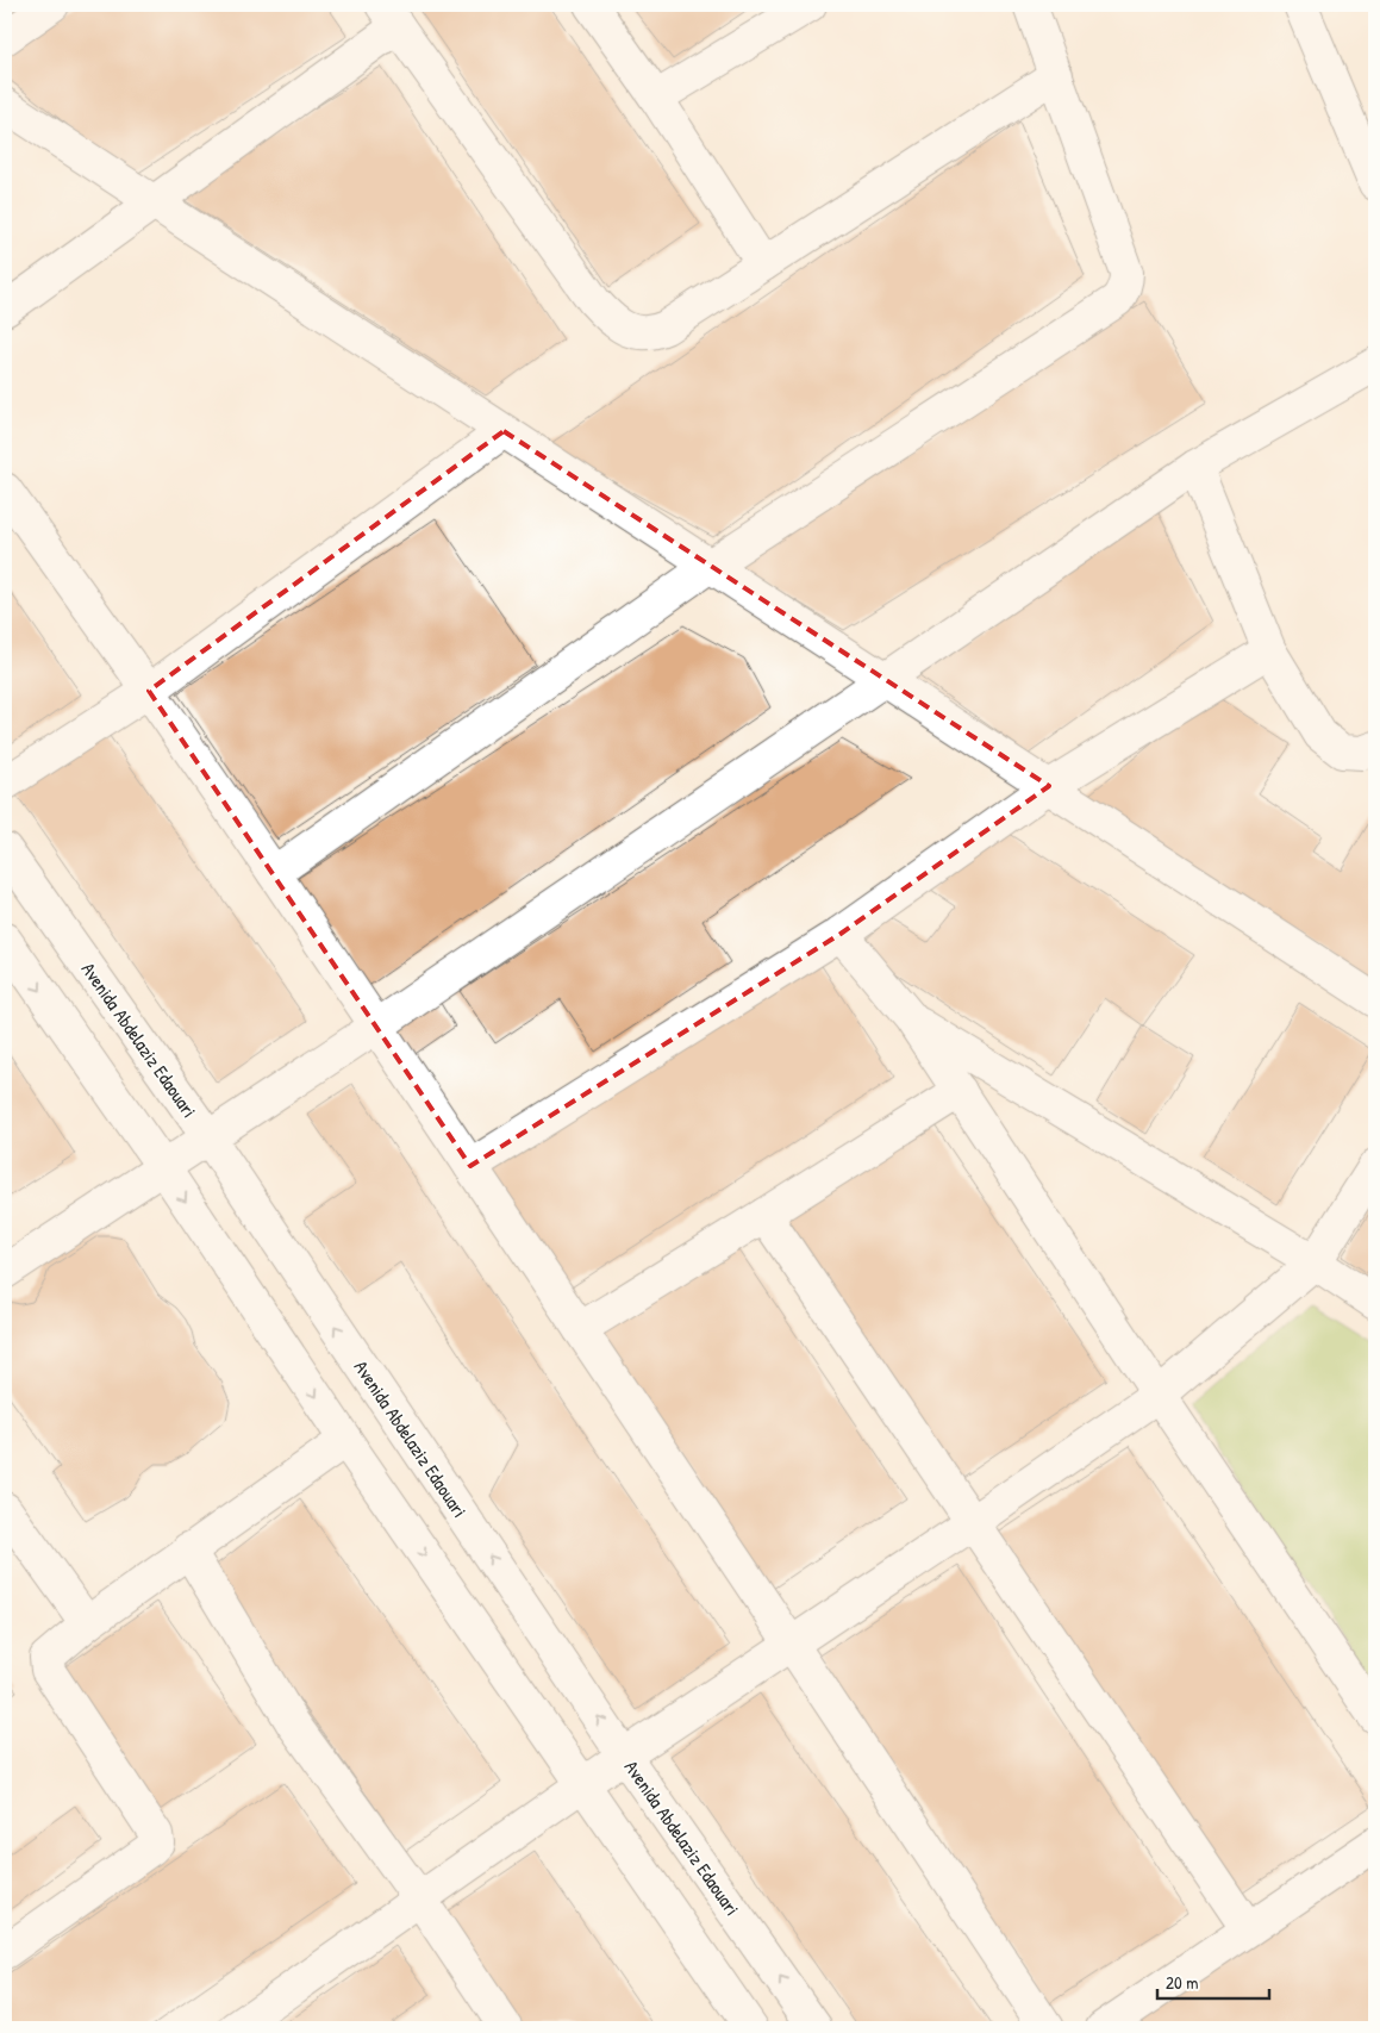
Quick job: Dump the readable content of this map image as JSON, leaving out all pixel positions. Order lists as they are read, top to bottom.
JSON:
{
  "streets": {
    "street": ["Avenida Abdelaziz Edaouari"]
  },
  "scale_bar": "20 m"
}
